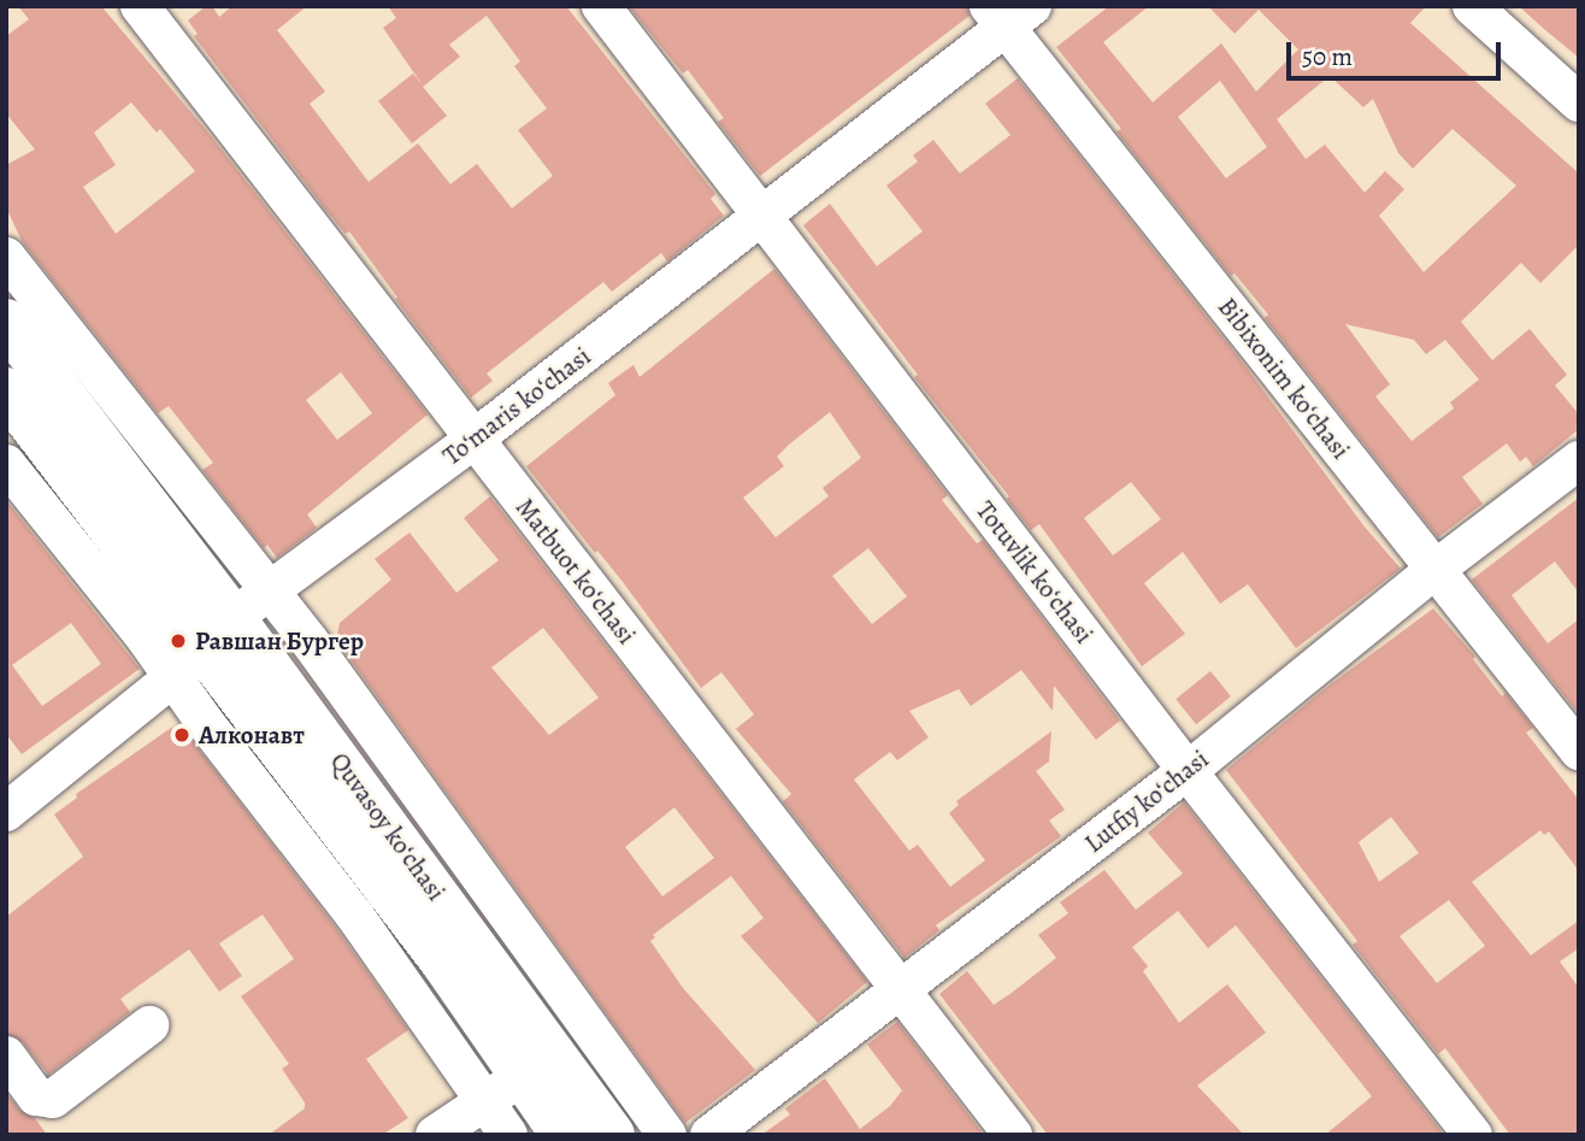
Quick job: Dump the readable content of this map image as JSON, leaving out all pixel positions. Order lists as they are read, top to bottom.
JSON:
{
  "streets": {
    "main road": ["Quvasoy koʻchasi"],
    "street": [
      "Bibixonim koʻchasi",
      "Toʻmaris koʻchasi",
      "Matbuot koʻchasi",
      "Totuvlik koʻchasi",
      "Lutfiy koʻchasi"
    ]
  },
  "crossings": [
    ["Bibixonim koʻchasi", "Toʻmaris koʻchasi"],
    ["Bibixonim koʻchasi", "Lutfiy koʻchasi"],
    ["Toʻmaris koʻchasi", "Matbuot koʻchasi"],
    ["Toʻmaris koʻchasi", "Totuvlik koʻchasi"],
    ["Toʻmaris koʻchasi", "Quvasoy koʻchasi"],
    ["Matbuot koʻchasi", "Lutfiy koʻchasi"],
    ["Totuvlik koʻchasi", "Lutfiy koʻchasi"]
  ],
  "places": ["Равшан Бургер", "Алконавт"],
  "scale_bar": "50 m"
}
